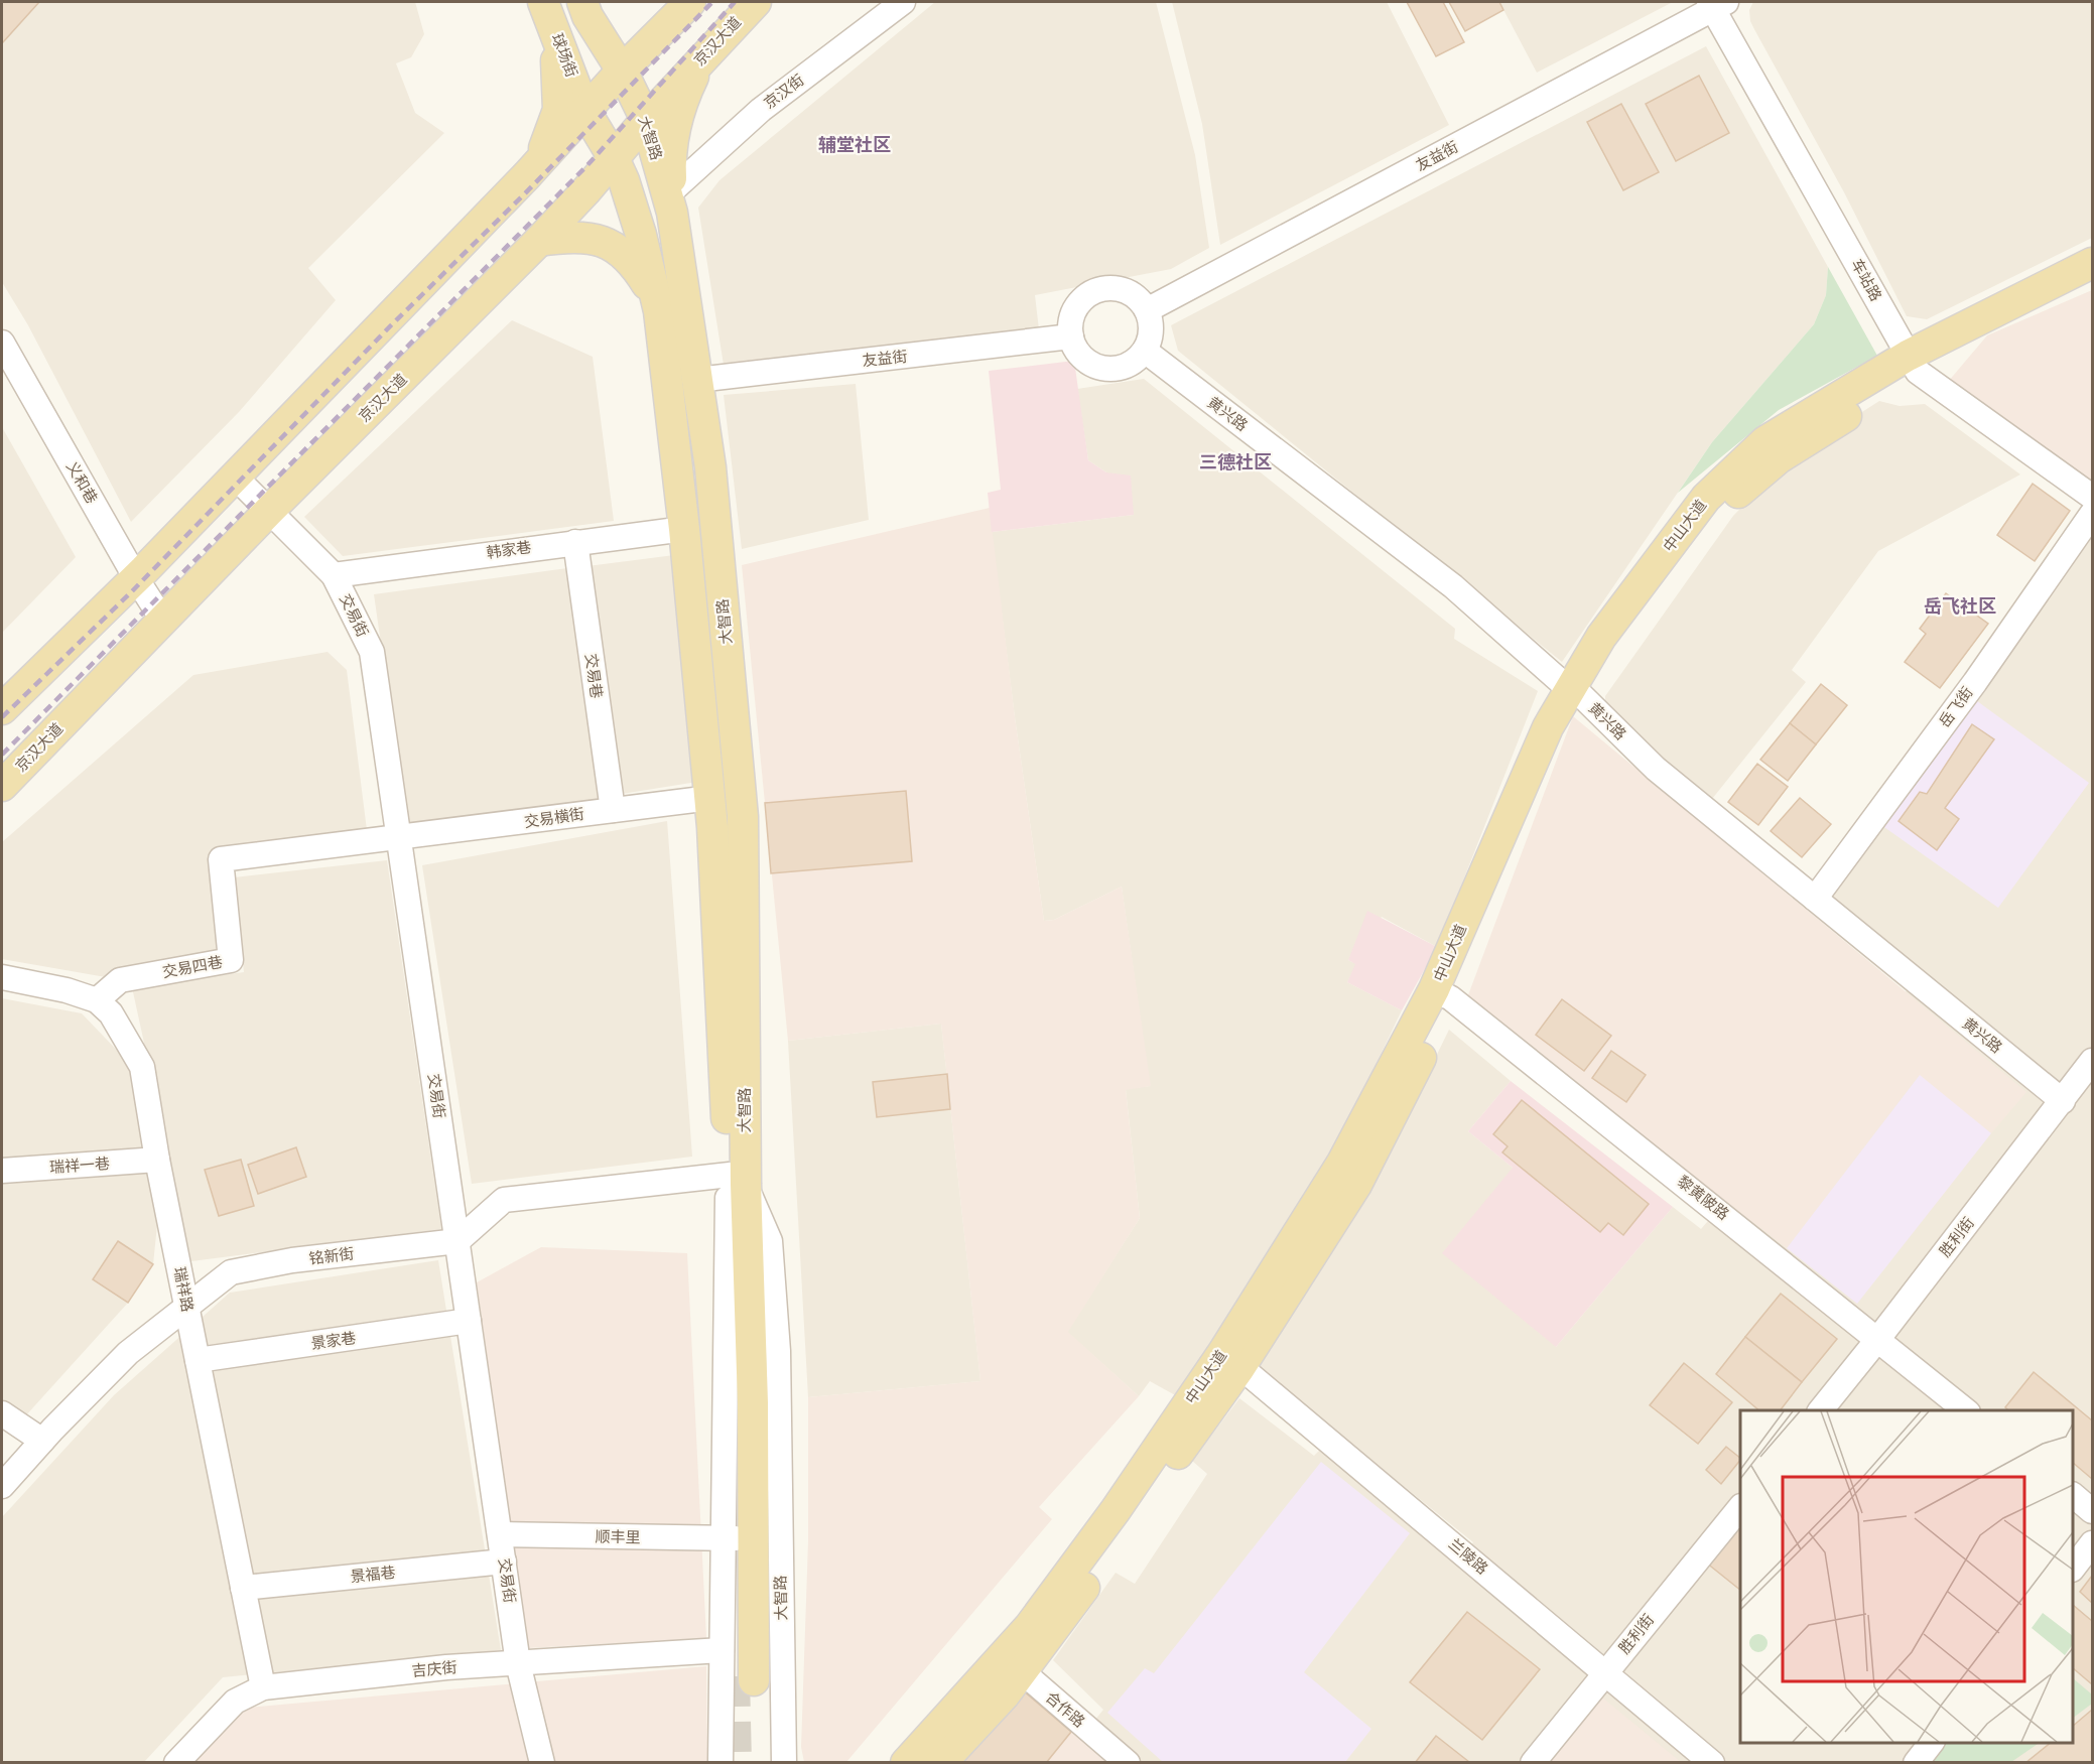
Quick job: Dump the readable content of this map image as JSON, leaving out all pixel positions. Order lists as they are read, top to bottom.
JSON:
{
  "streets": {
    "main road": [
      "京汉大道",
      "球场街",
      "大智路",
      "中山大道"
    ],
    "street": [
      "京汉街",
      "友益街",
      "车站路",
      "黄兴路",
      "义和巷",
      "韩家巷",
      "交易街",
      "交易巷",
      "岳飞街",
      "交易横街",
      "交易四巷",
      "瑞祥一巷",
      "黎黄陂路",
      "胜利街",
      "铭新街",
      "瑞祥路",
      "景家巷",
      "顺丰里",
      "兰陵路",
      "景福巷",
      "吉庆街",
      "合作路"
    ]
  },
  "crossings": [
    ["京汉大道", "大智路"],
    ["京汉大道", "义和巷"],
    ["京汉大道", "交易街"],
    ["球场街", "大智路"],
    ["大智路", "友益街"],
    ["大智路", "韩家巷"],
    ["大智路", "交易横街"],
    ["大智路", "顺丰里"],
    ["大智路", "吉庆街"],
    ["友益街", "车站路"],
    ["友益街", "黄兴路"],
    ["车站路", "中山大道"],
    ["黄兴路", "中山大道"],
    ["黄兴路", "岳飞街"],
    ["黄兴路", "胜利街"],
    ["中山大道", "黎黄陂路"],
    ["中山大道", "兰陵路"],
    ["中山大道", "合作路"],
    ["韩家巷", "交易街"],
    ["韩家巷", "交易巷"],
    ["交易街", "交易横街"],
    ["交易街", "铭新街"],
    ["交易街", "景家巷"],
    ["交易街", "顺丰里"],
    ["交易街", "景福巷"],
    ["交易街", "吉庆街"],
    ["交易巷", "交易横街"],
    ["交易横街", "交易四巷"],
    ["交易四巷", "瑞祥路"],
    ["瑞祥一巷", "瑞祥路"],
    ["黎黄陂路", "胜利街"],
    ["胜利街", "兰陵路"],
    ["铭新街", "瑞祥路"],
    ["瑞祥路", "景家巷"],
    ["瑞祥路", "景福巷"],
    ["瑞祥路", "吉庆街"]
  ],
  "districts": ["辅堂社区", "三德社区", "岳飞社区"]
}
